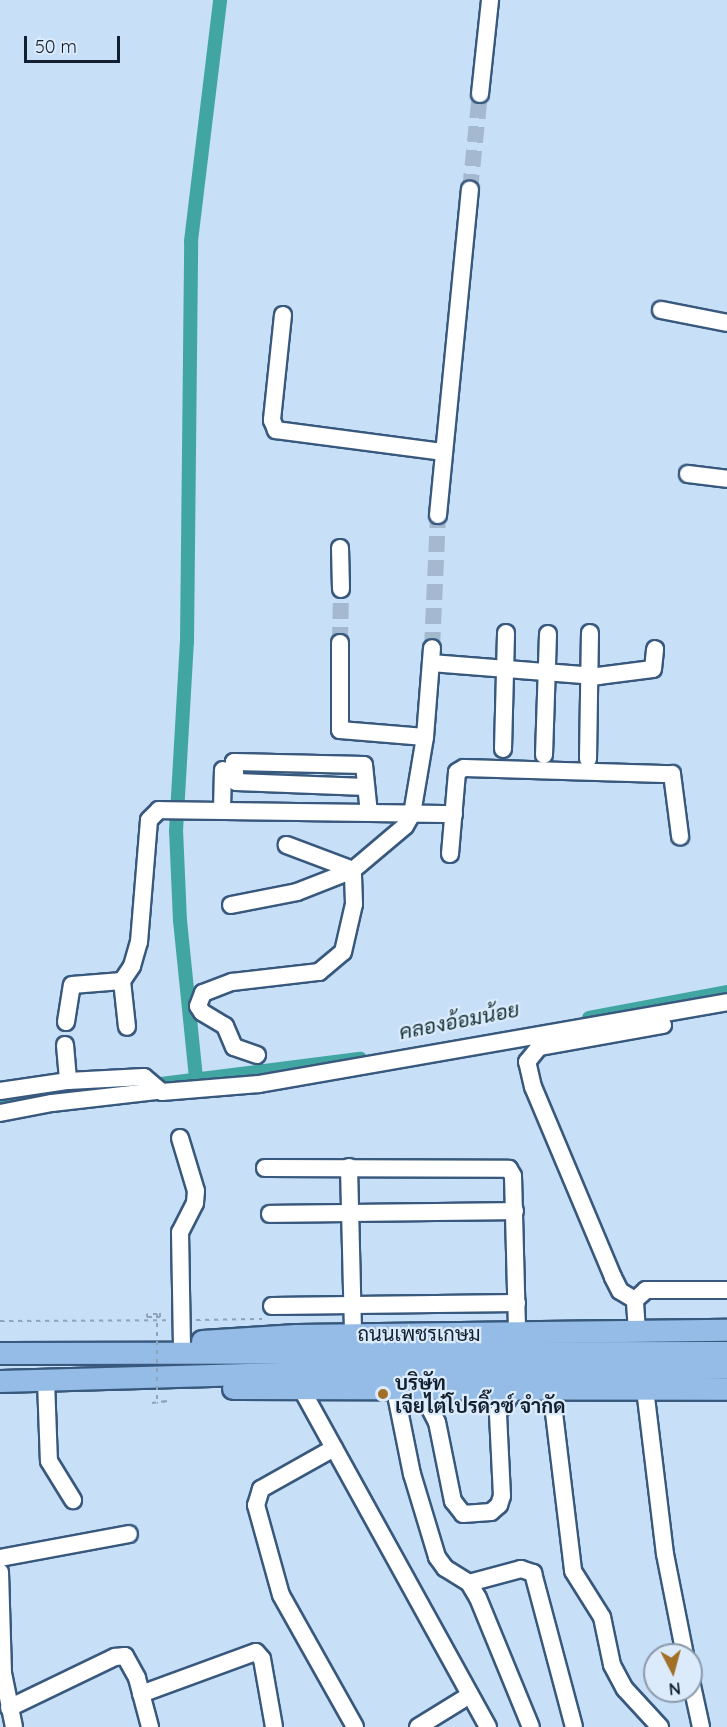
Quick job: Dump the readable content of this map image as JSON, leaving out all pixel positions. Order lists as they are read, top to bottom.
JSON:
{
  "streets": {
    "main road": ["ถนนเพชรเกษม"]
  },
  "water": ["คลองอ้อมน้อย"],
  "places": ["บริษัท เจียไต๋โปรดิ๊วซ์ จำกัด"],
  "scale_bar": "50 m",
  "north": "bottom"
}
